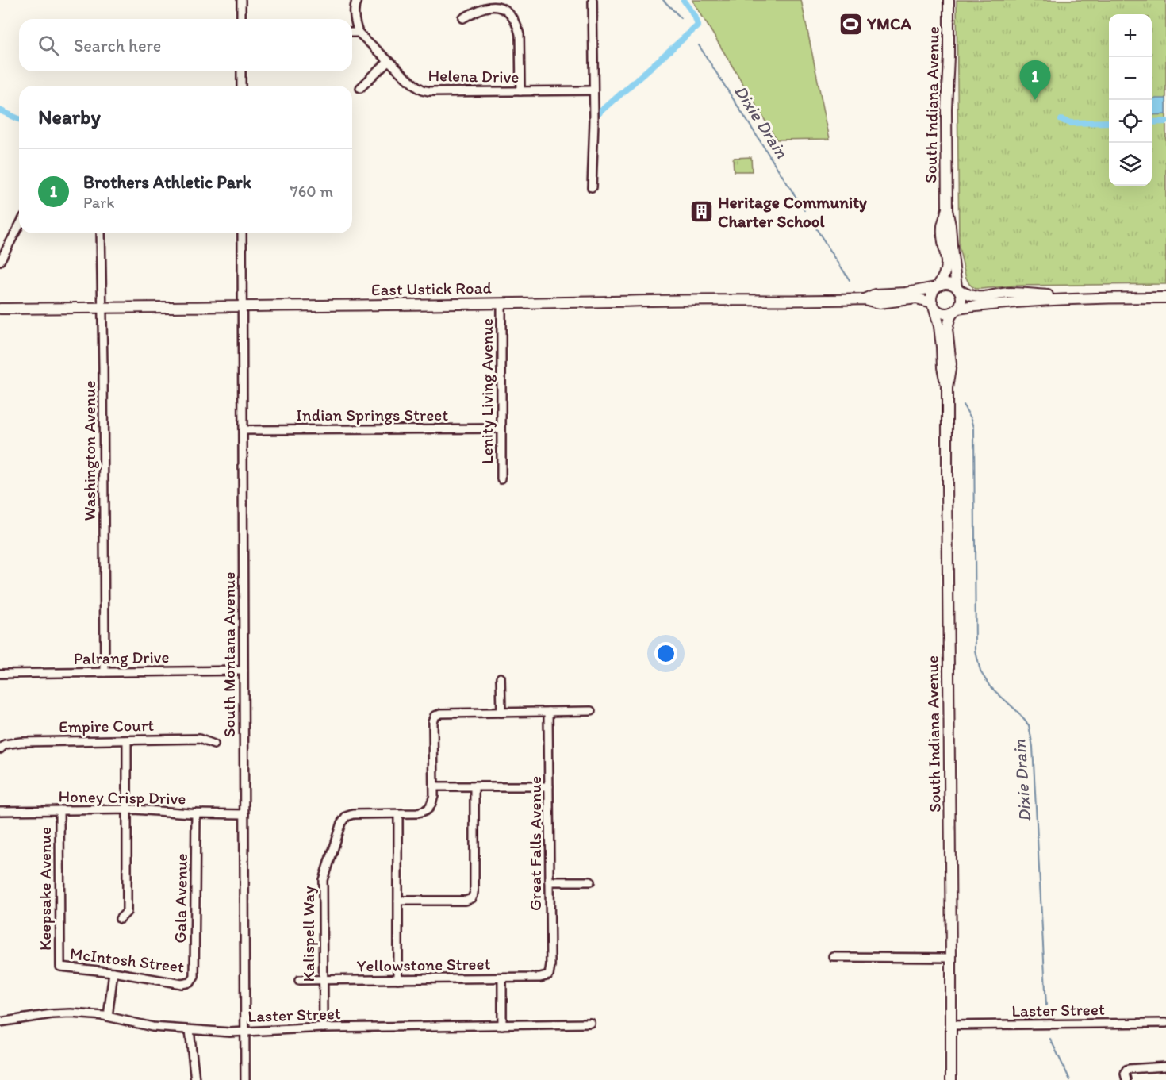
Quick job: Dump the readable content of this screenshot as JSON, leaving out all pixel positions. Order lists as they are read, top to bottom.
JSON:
{
  "streets": {
    "main road": ["South Indiana Avenue", "East Ustick Road"],
    "street": [
      "Helena Drive",
      "Lenity Living Avenue",
      "Indian Springs Street",
      "Washington Avenue",
      "South Montana Avenue",
      "Palrang Drive",
      "Empire Court",
      "Honey Crisp Drive",
      "Great Falls Avenue",
      "Keepsake Avenue",
      "Gala Avenue",
      "Kalispell Way",
      "McIntosh Street",
      "Yellowstone Street",
      "Laster Street"
    ]
  },
  "crossings": [
    ["South Indiana Avenue", "East Ustick Road"],
    ["South Indiana Avenue", "Laster Street"],
    ["East Ustick Road", "Lenity Living Avenue"],
    ["East Ustick Road", "Washington Avenue"],
    ["East Ustick Road", "South Montana Avenue"],
    ["Lenity Living Avenue", "Indian Springs Street"],
    ["Indian Springs Street", "South Montana Avenue"],
    ["Washington Avenue", "Palrang Drive"],
    ["South Montana Avenue", "Palrang Drive"],
    ["South Montana Avenue", "Honey Crisp Drive"],
    ["South Montana Avenue", "Laster Street"],
    ["Honey Crisp Drive", "Keepsake Avenue"],
    ["Honey Crisp Drive", "Gala Avenue"],
    ["Great Falls Avenue", "Yellowstone Street"],
    ["Keepsake Avenue", "McIntosh Street"],
    ["Gala Avenue", "McIntosh Street"],
    ["Kalispell Way", "Yellowstone Street"],
    ["Kalispell Way", "Laster Street"]
  ],
  "water": ["Dixie Drain"],
  "places": {
    "sports": ["YMCA"],
    "building": ["Heritage Community Charter School"]
  },
  "page": {
    "map_buttons": ["+", "−"],
    "search": "Search here",
    "pins": "1",
    "heading": "Nearby",
    "list": [
      {
        "mark": "1",
        "name": "Brothers Athletic Park",
        "note": "Park",
        "value": "760 m"
      }
    ]
  }
}
